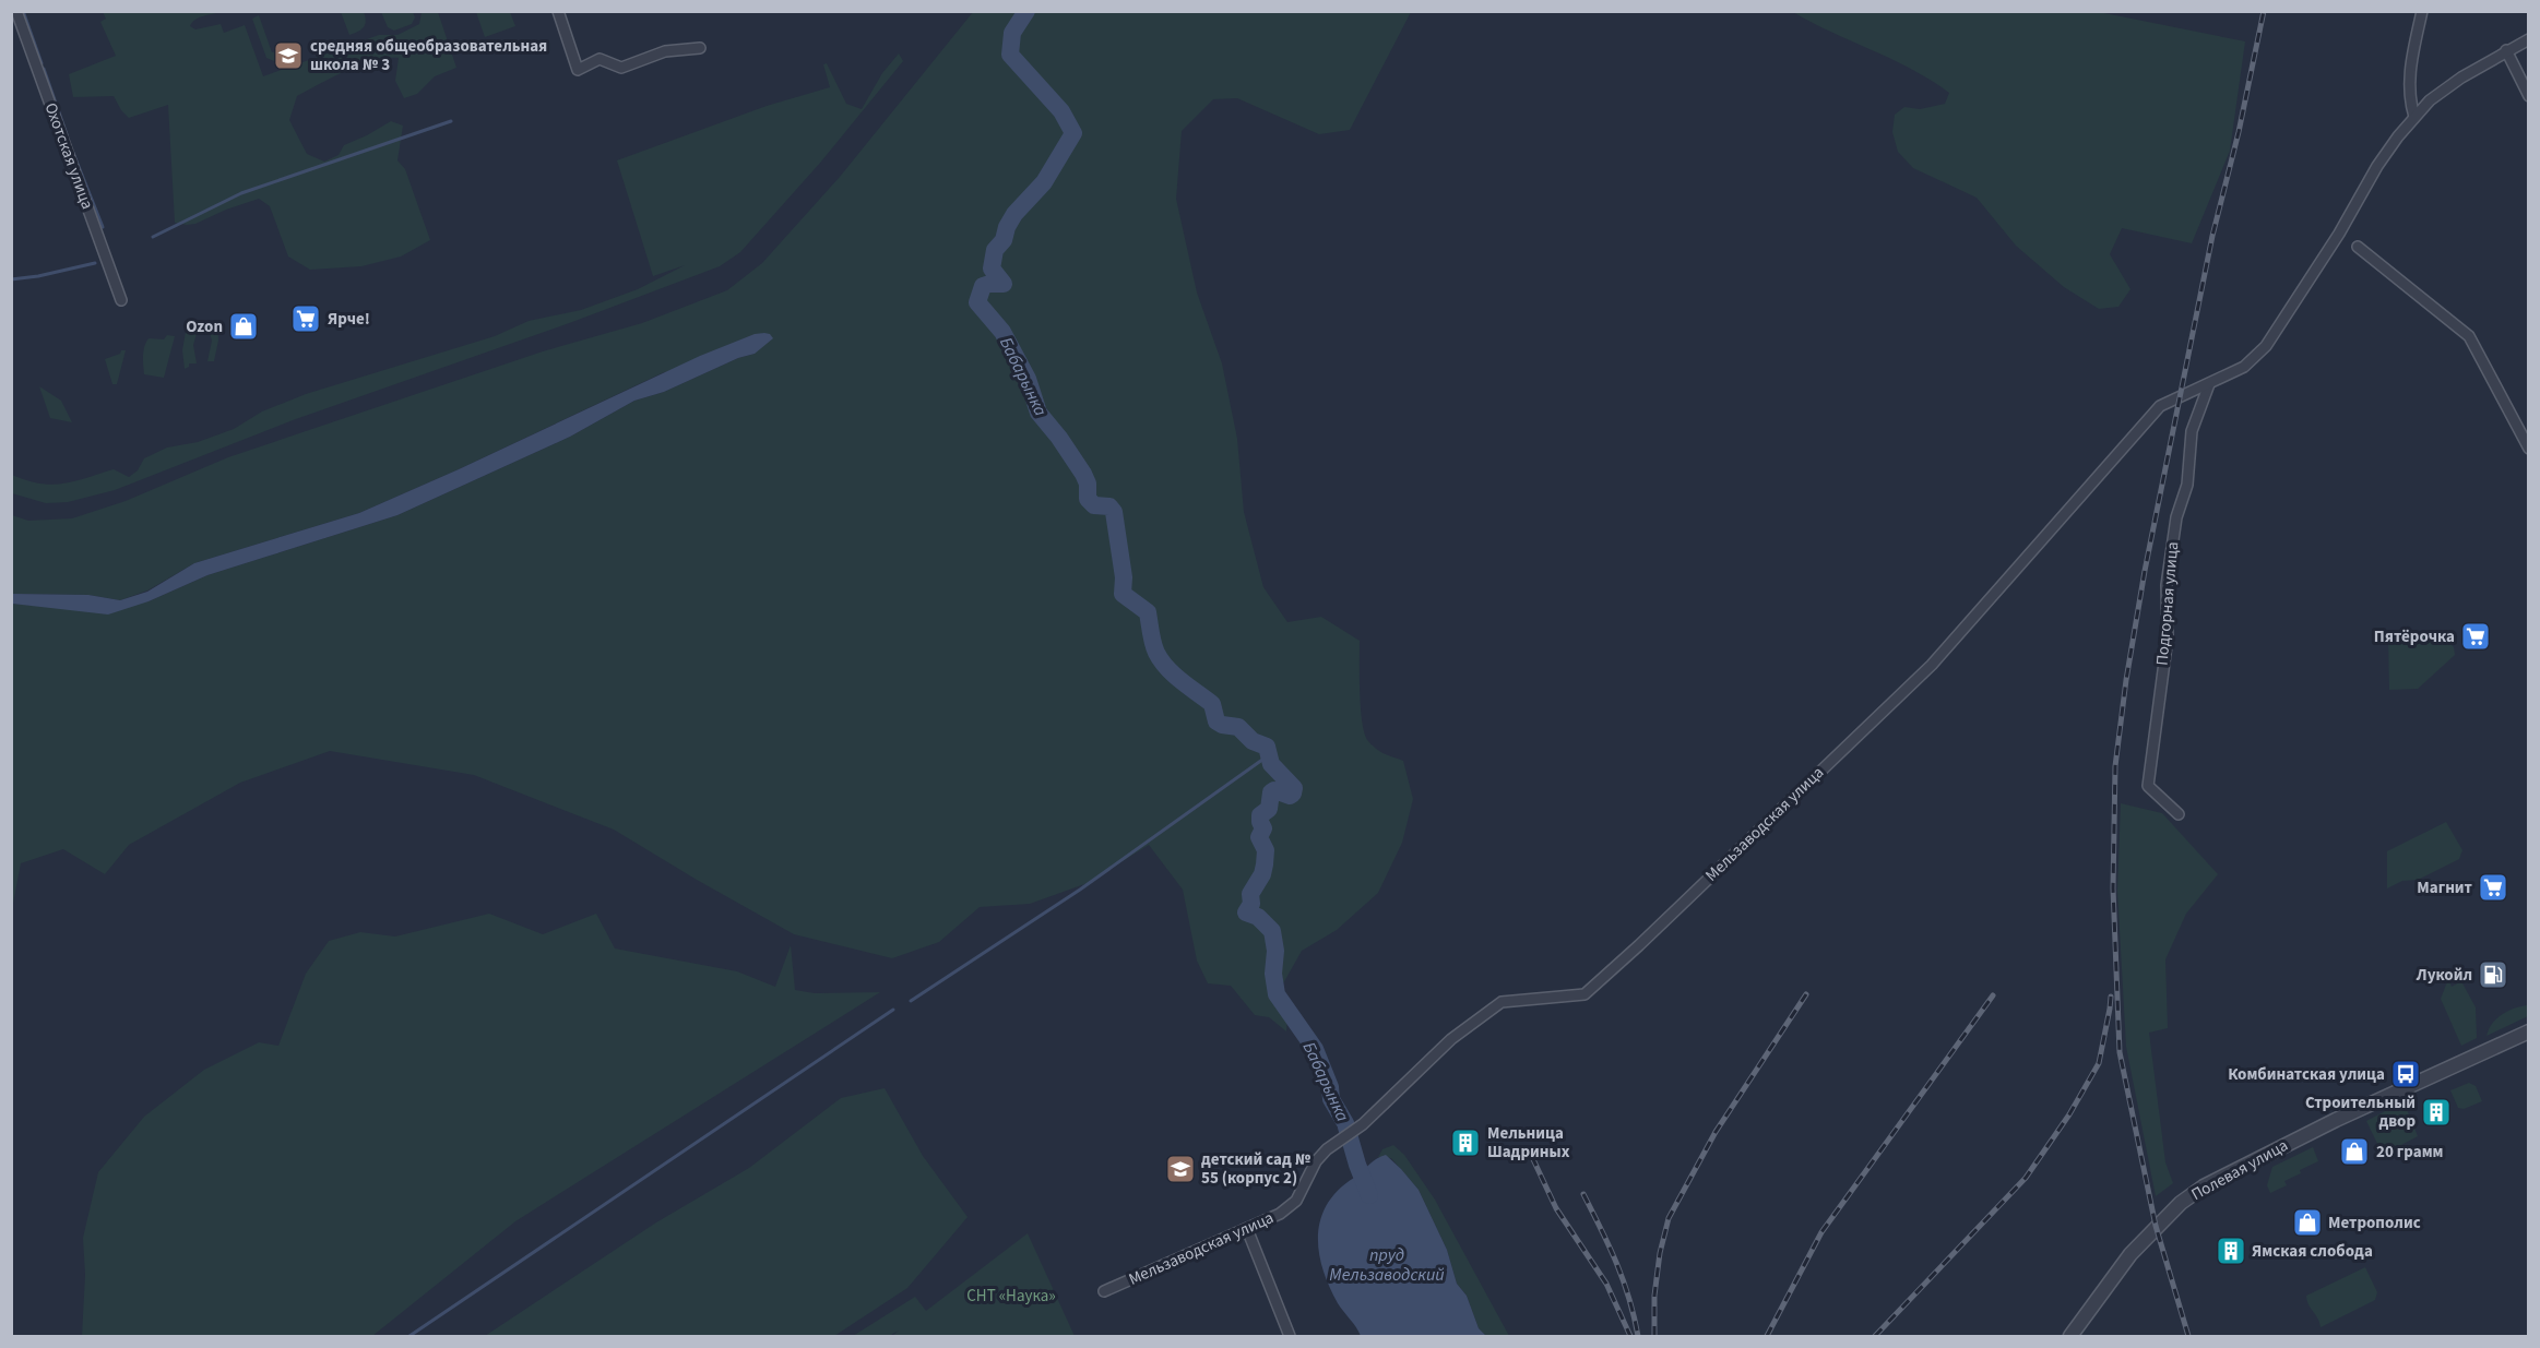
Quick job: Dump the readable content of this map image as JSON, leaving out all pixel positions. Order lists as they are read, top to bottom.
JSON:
{
  "streets": {
    "street": [
      "Охотская улица",
      "Подгорная улица",
      "Мельзаводская улица",
      "Полевая улица"
    ]
  },
  "crossings": [
    ["Подгорная улица", "Мельзаводская улица"]
  ],
  "water": ["Бабарынка", "пруд Мельзаводский"],
  "parks": ["СНТ «Наука»"],
  "places": {
    "school or university": ["средняя общеобразовательная школа № 3", "детский сад № 55 (корпус 2)"],
    "supermarket": ["Ярче!", "Пятёрочка", "Магнит"],
    "shop": ["Ozon", "20 грамм", "Метрополис"],
    "fuel station": ["Лукойл"],
    "bus stop": ["Комбинатская улица"],
    "building": ["Строительный двор", "Мельница Шадриных", "Ямская слобода"]
  }
}
